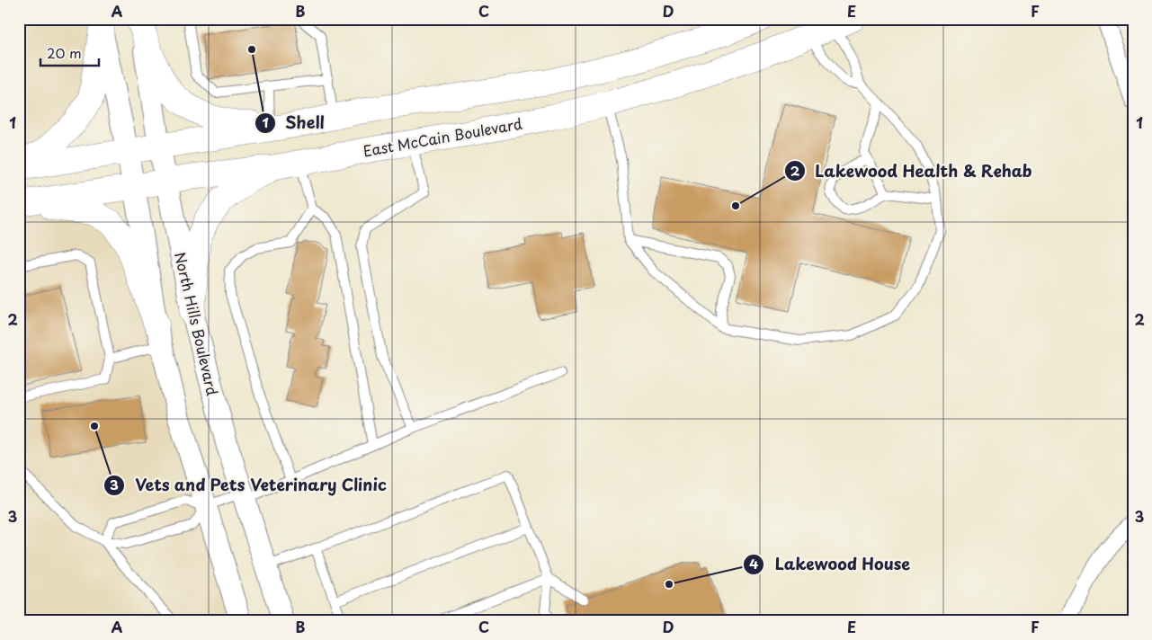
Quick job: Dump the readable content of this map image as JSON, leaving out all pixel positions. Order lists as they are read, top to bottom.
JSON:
{
  "streets": {
    "main road": ["East McCain Boulevard"],
    "street": ["North Hills Boulevard"]
  },
  "crossings": [
    ["East McCain Boulevard", "North Hills Boulevard"]
  ],
  "places": [
    "Shell",
    "Lakewood Health & Rehab",
    "Vets and Pets Veterinary Clinic",
    "Lakewood House"
  ],
  "scale_bar": "20 m",
  "grid": {
    "columns": [
      "A",
      "B",
      "C",
      "D",
      "E",
      "F"
    ],
    "rows": ["1", "2", "3"]
  }
}
